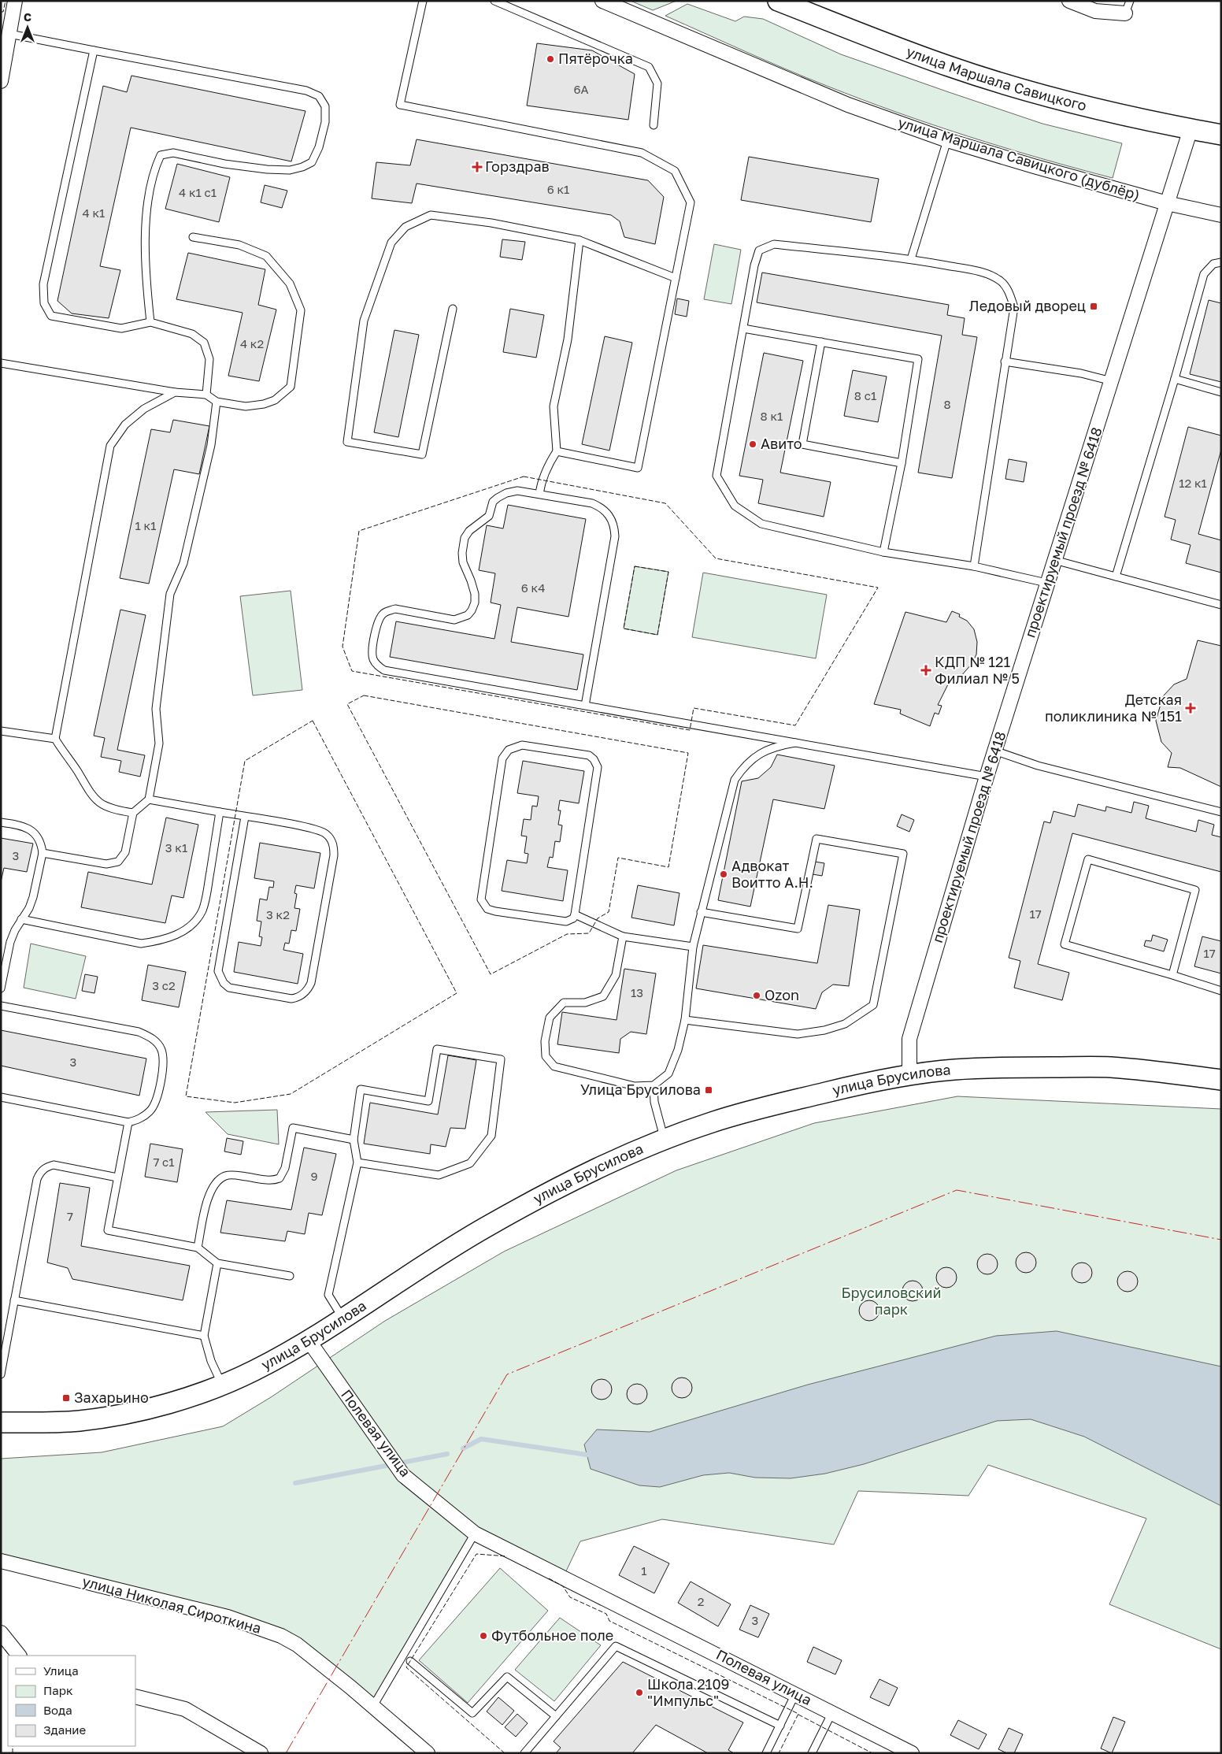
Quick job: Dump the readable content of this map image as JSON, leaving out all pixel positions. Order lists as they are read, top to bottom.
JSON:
{
  "streets": {
    "street": [
      "улица Маршала Савицкого",
      "улица Маршала Савицкого (дублёр)",
      "проектируемый проезд № 6418",
      "улица Брусилова",
      "Полевая улица",
      "улица Николая Сироткина"
    ]
  },
  "crossings": [
    ["улица Маршала Савицкого", "проектируемый проезд № 6418"],
    ["улица Маршала Савицкого (дублёр)", "проектируемый проезд № 6418"],
    ["проектируемый проезд № 6418", "улица Брусилова"],
    ["улица Брусилова", "Полевая улица"]
  ],
  "parks": ["Брусиловский парк"],
  "places": {
    "other": [
      "Пятёрочка",
      "Авито",
      "Адвокат Воитто А.Н.",
      "Ozon",
      "Футбольное поле",
      "Школа 2109 \"Импульс\""
    ],
    "health": ["Горздрав", "КДП № 121 Филиал № 5", "Детская поликлиника № 151"],
    "transit": ["Ледовый дворец", "Улица Брусилова", "Захарьино"]
  },
  "house_numbers": [
    "6А",
    "6 к1",
    "4 к1 с1",
    "4 к1",
    "4 к2",
    "8 с1",
    "8",
    "8 к1",
    "12 к1",
    "1 к1",
    "6 к4",
    "3 к1",
    "3",
    "17",
    "3 к2",
    "17",
    "3 с2",
    "13",
    "3",
    "7 с1",
    "9",
    "7",
    "1",
    "2",
    "3"
  ],
  "legend": [
    "Улица",
    "Парк",
    "Вода",
    "Здание"
  ],
  "north": "top"
}
